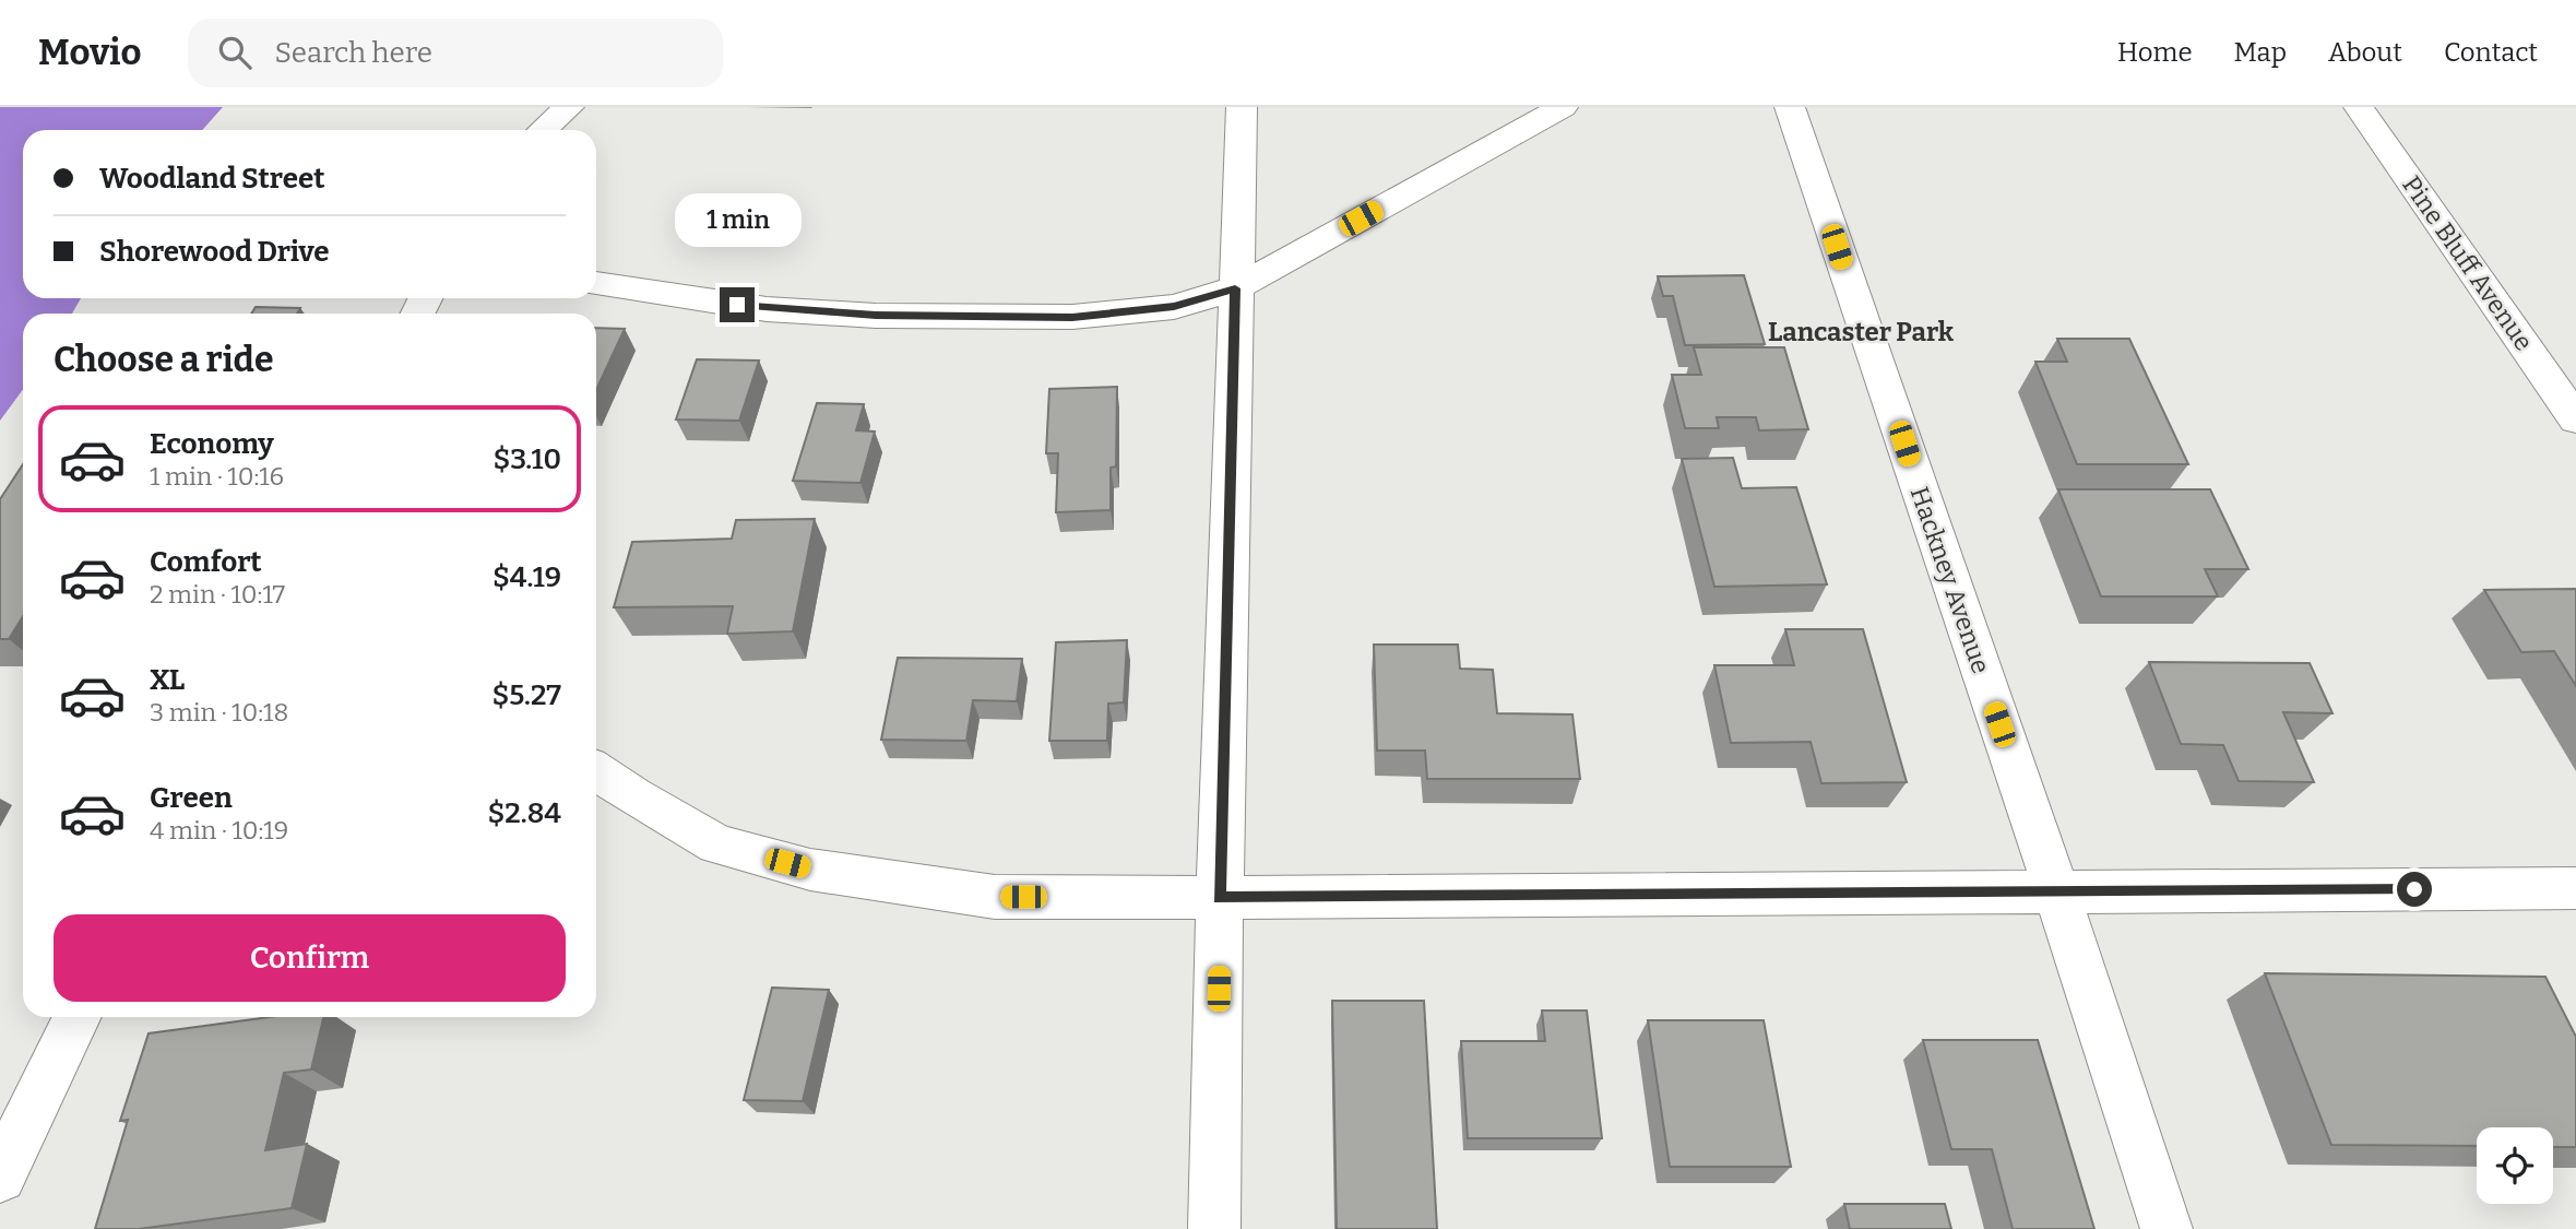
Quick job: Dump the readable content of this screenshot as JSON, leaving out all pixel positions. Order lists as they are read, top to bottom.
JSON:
{
  "streets": {
    "street": ["Pine Bluff Avenue", "Hackney Avenue"]
  },
  "districts": ["Lancaster Park"],
  "page": {
    "header": "Movio",
    "search": "Search here",
    "nav": [
      "Home",
      "Map",
      "About",
      "Contact"
    ],
    "banner": ["Woodland Street", "Shorewood Drive"],
    "bubble": "1 min",
    "heading": "Choose a ride",
    "list": [
      {
        "name": "Economy",
        "note": "1 min · 10:16",
        "value": "$3.10"
      },
      {
        "name": "Comfort",
        "note": "2 min · 10:17",
        "value": "$4.19"
      },
      {
        "name": "XL",
        "note": "3 min · 10:18",
        "value": "$5.27"
      },
      {
        "name": "Green",
        "note": "4 min · 10:19",
        "value": "$2.84"
      }
    ],
    "buttons": "Confirm"
  }
}
